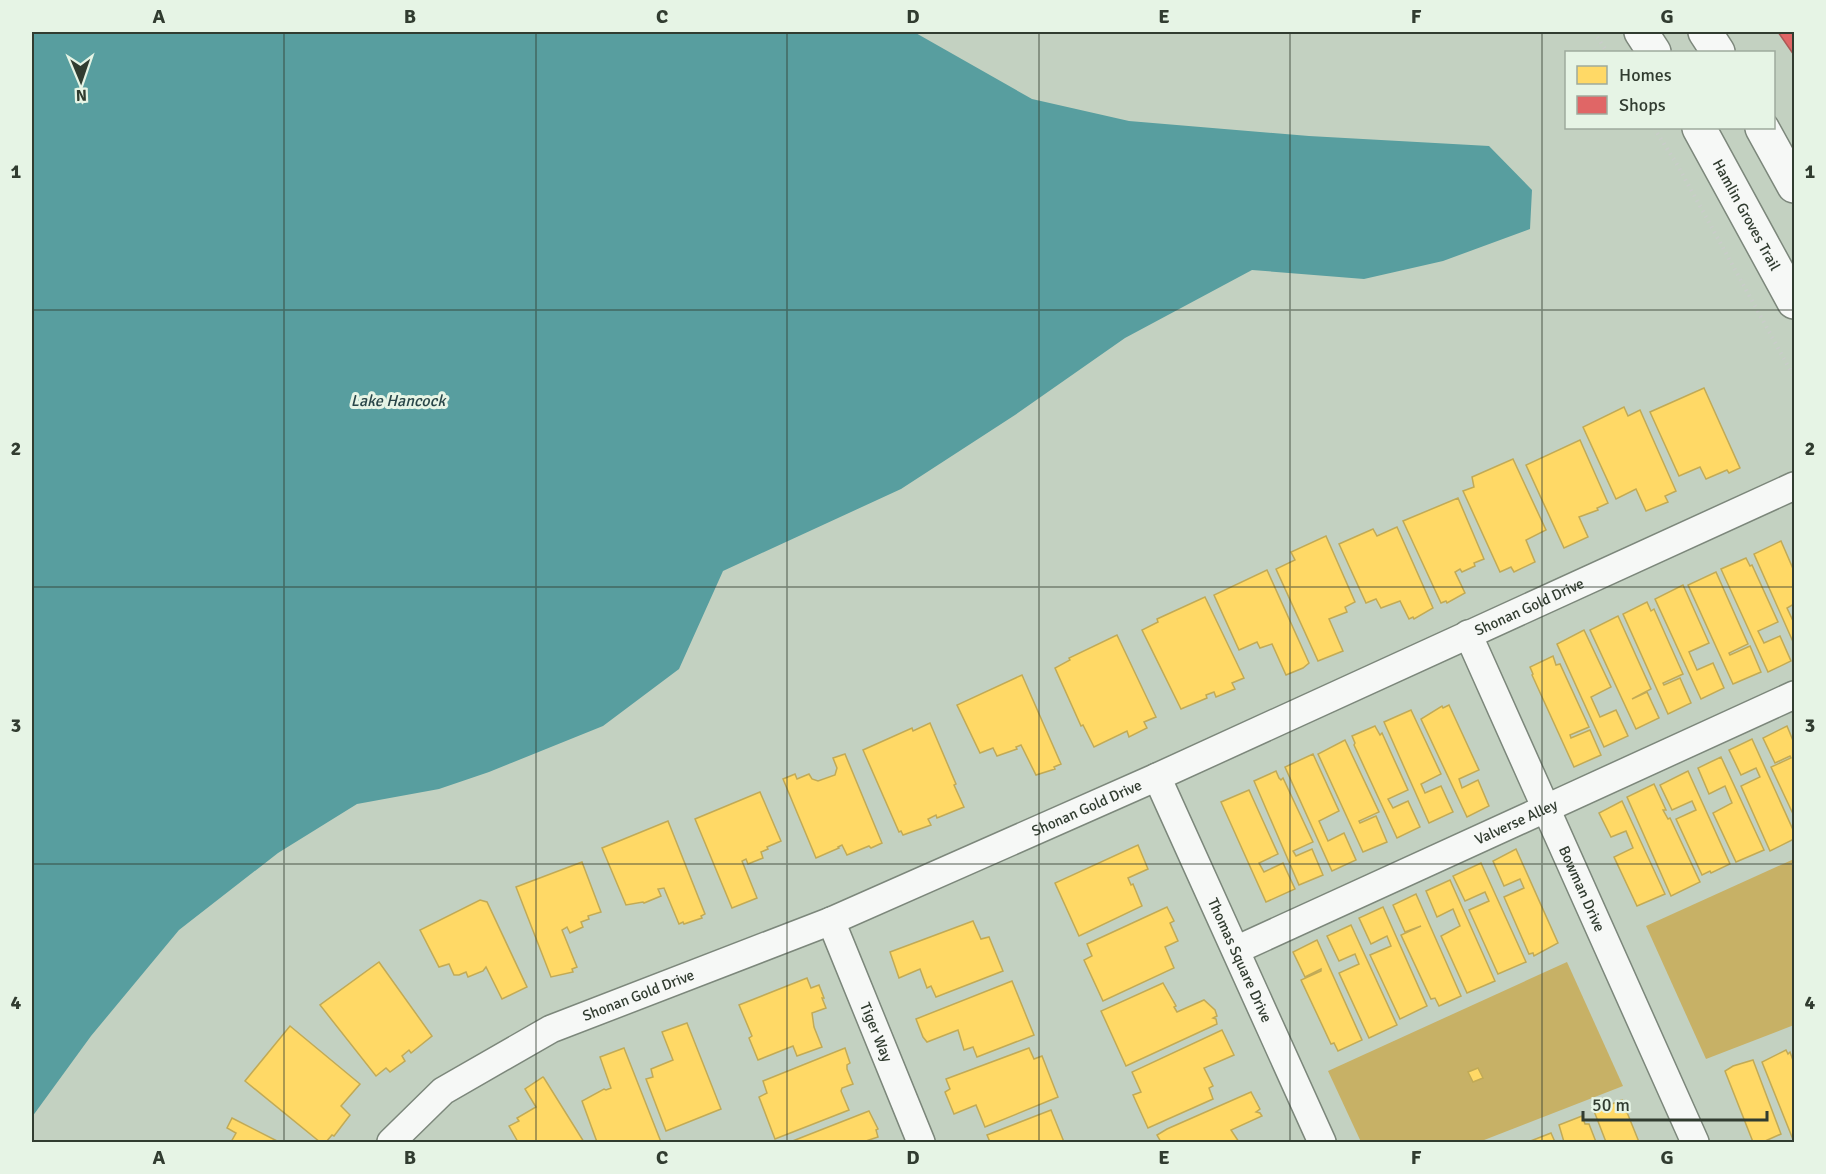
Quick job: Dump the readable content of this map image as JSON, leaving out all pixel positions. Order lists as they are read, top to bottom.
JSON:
{
  "streets": {
    "main road": ["Hamlin Groves Trail"],
    "street": [
      "Shonan Gold Drive",
      "Valverse Alley",
      "Bowman Drive",
      "Thomas Square Drive",
      "Tiger Way"
    ]
  },
  "crossings": [
    ["Shonan Gold Drive", "Bowman Drive"],
    ["Shonan Gold Drive", "Thomas Square Drive"],
    ["Shonan Gold Drive", "Tiger Way"],
    ["Valverse Alley", "Bowman Drive"],
    ["Valverse Alley", "Thomas Square Drive"]
  ],
  "water": ["Lake Hancock"],
  "legend": ["Homes", "Shops"],
  "scale_bar": "50 m",
  "north": "bottom",
  "grid": {
    "columns": [
      "A",
      "B",
      "C",
      "D",
      "E",
      "F",
      "G"
    ],
    "rows": [
      "1",
      "2",
      "3",
      "4"
    ]
  }
}
